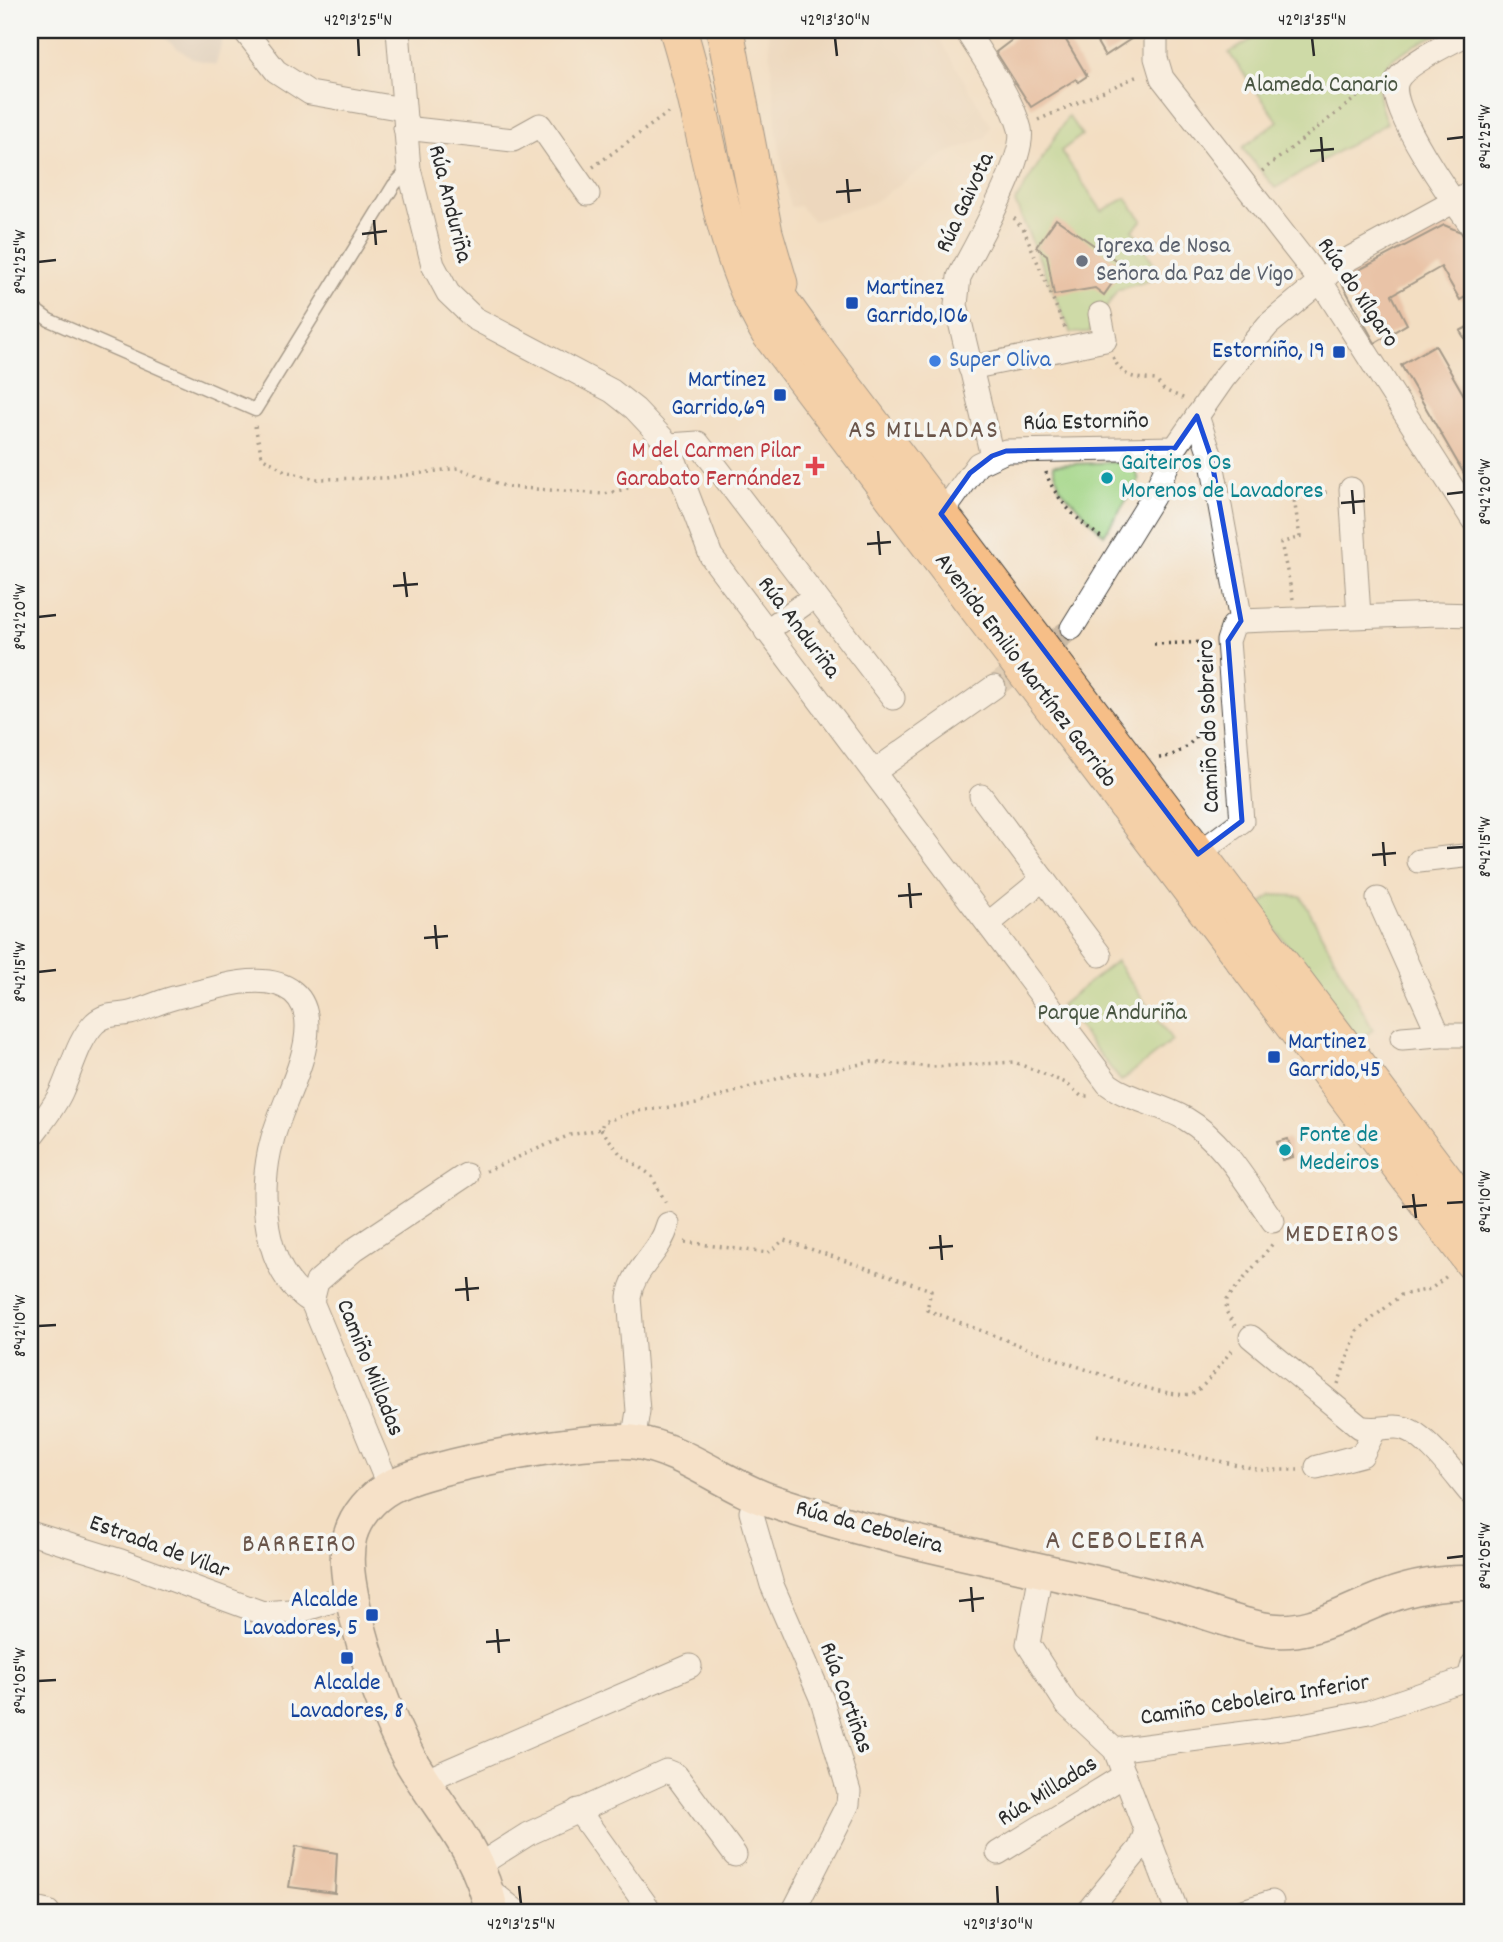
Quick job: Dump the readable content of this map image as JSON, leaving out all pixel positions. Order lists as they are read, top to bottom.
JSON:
{
  "streets": {
    "main road": ["Avenida Emilio Martínez Garrido"],
    "street": [
      "Rúa Gaivota",
      "Rúa Anduriña",
      "Rúa do Xílgaro",
      "Rúa Estorniño",
      "Camiño do Sobreiro",
      "Camiño Milladas",
      "Rúa da Ceboleira",
      "Estrada de Vilar",
      "Rúa Cortiñas",
      "Camiño Ceboleira Inferior",
      "Rúa Milladas"
    ]
  },
  "crossings": [
    ["Rúa Gaivota", "Rúa Estorniño"],
    ["Rúa do Xílgaro", "Rúa Estorniño"],
    ["Rúa Estorniño", "Avenida Emilio Martínez Garrido"],
    ["Rúa Estorniño", "Camiño do Sobreiro"],
    ["Avenida Emilio Martínez Garrido", "Camiño do Sobreiro"],
    ["Camiño Milladas", "Rúa da Ceboleira"],
    ["Rúa da Ceboleira", "Estrada de Vilar"],
    ["Rúa da Ceboleira", "Rúa Cortiñas"],
    ["Rúa da Ceboleira", "Rúa Milladas"],
    ["Camiño Ceboleira Inferior", "Rúa Milladas"]
  ],
  "districts": [
    "AS MILLADAS",
    "MEDEIROS",
    "A CEBOLEIRA",
    "BARREIRO"
  ],
  "parks": ["Alameda Canario", "Parque Anduriña"],
  "places": {
    "other": [
      "Igrexa de Nosa Señora da Paz de Vigo",
      "Super Oliva",
      "Gaiteiros Os Morenos de Lavadores",
      "Fonte de Medeiros"
    ],
    "transit": [
      "Martinez Garrido,106",
      "Estorniño, 19",
      "Martinez Garrido,69",
      "Martinez Garrido,45",
      "Alcalde Lavadores, 5",
      "Alcalde Lavadores, 8"
    ],
    "health": ["M del Carmen Pilar Garabato Fernández"]
  },
  "coordinates": [
    "42°13'25\"N",
    "42°13'30\"N",
    "42°13'35\"N",
    "8°42'25\"W",
    "8°42'20\"W",
    "8°42'15\"W",
    "8°42'10\"W",
    "8°42'05\"W"
  ]
}
